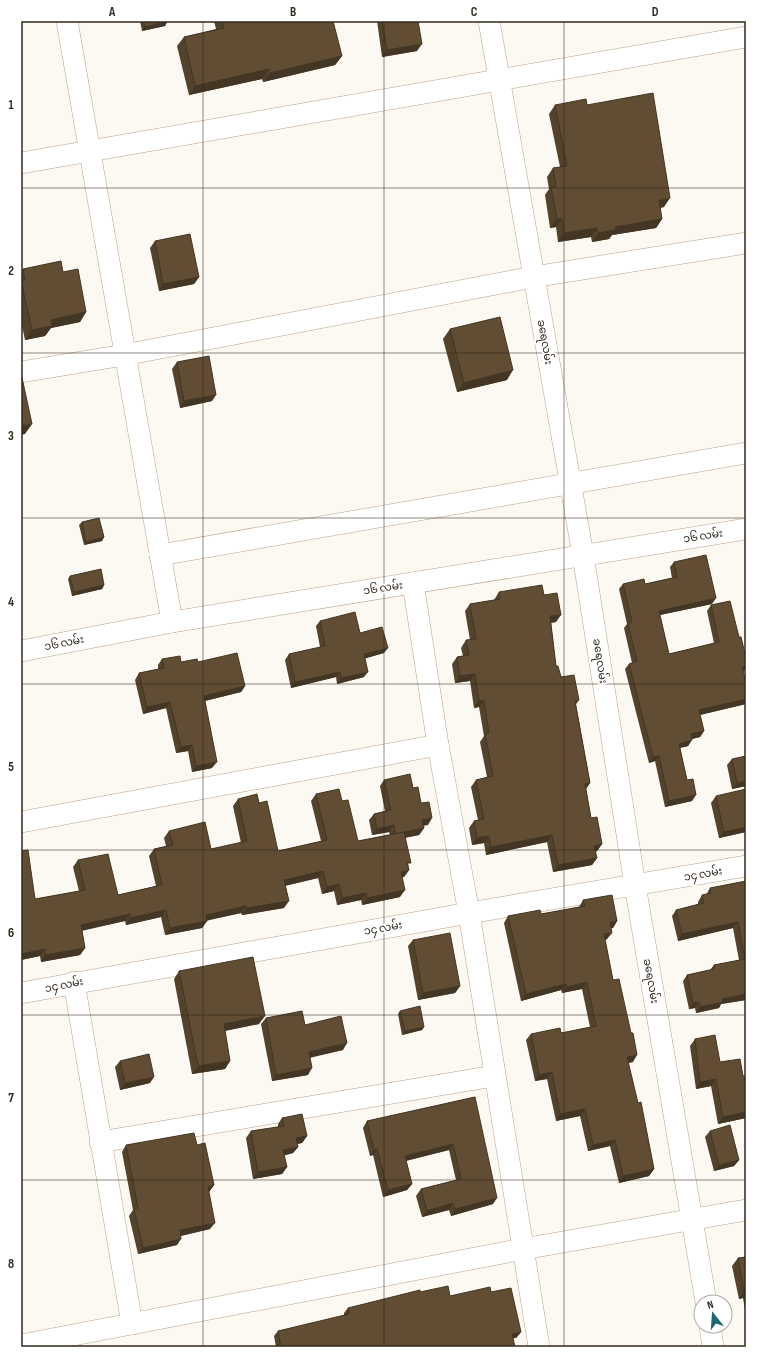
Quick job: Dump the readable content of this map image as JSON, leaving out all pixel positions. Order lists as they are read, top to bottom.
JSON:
{
  "streets": {
    "street": ["ခရေလမ်း", "၁၆ လမ်း", "၁၄ လမ်း"]
  },
  "crossings": [
    ["ခရေလမ်း", "၁၆ လမ်း"],
    ["ခရေလမ်း", "၁၄ လမ်း"]
  ],
  "north": "top",
  "grid": {
    "columns": [
      "A",
      "B",
      "C",
      "D"
    ],
    "rows": [
      "1",
      "2",
      "3",
      "4",
      "5",
      "6",
      "7",
      "8"
    ]
  }
}
